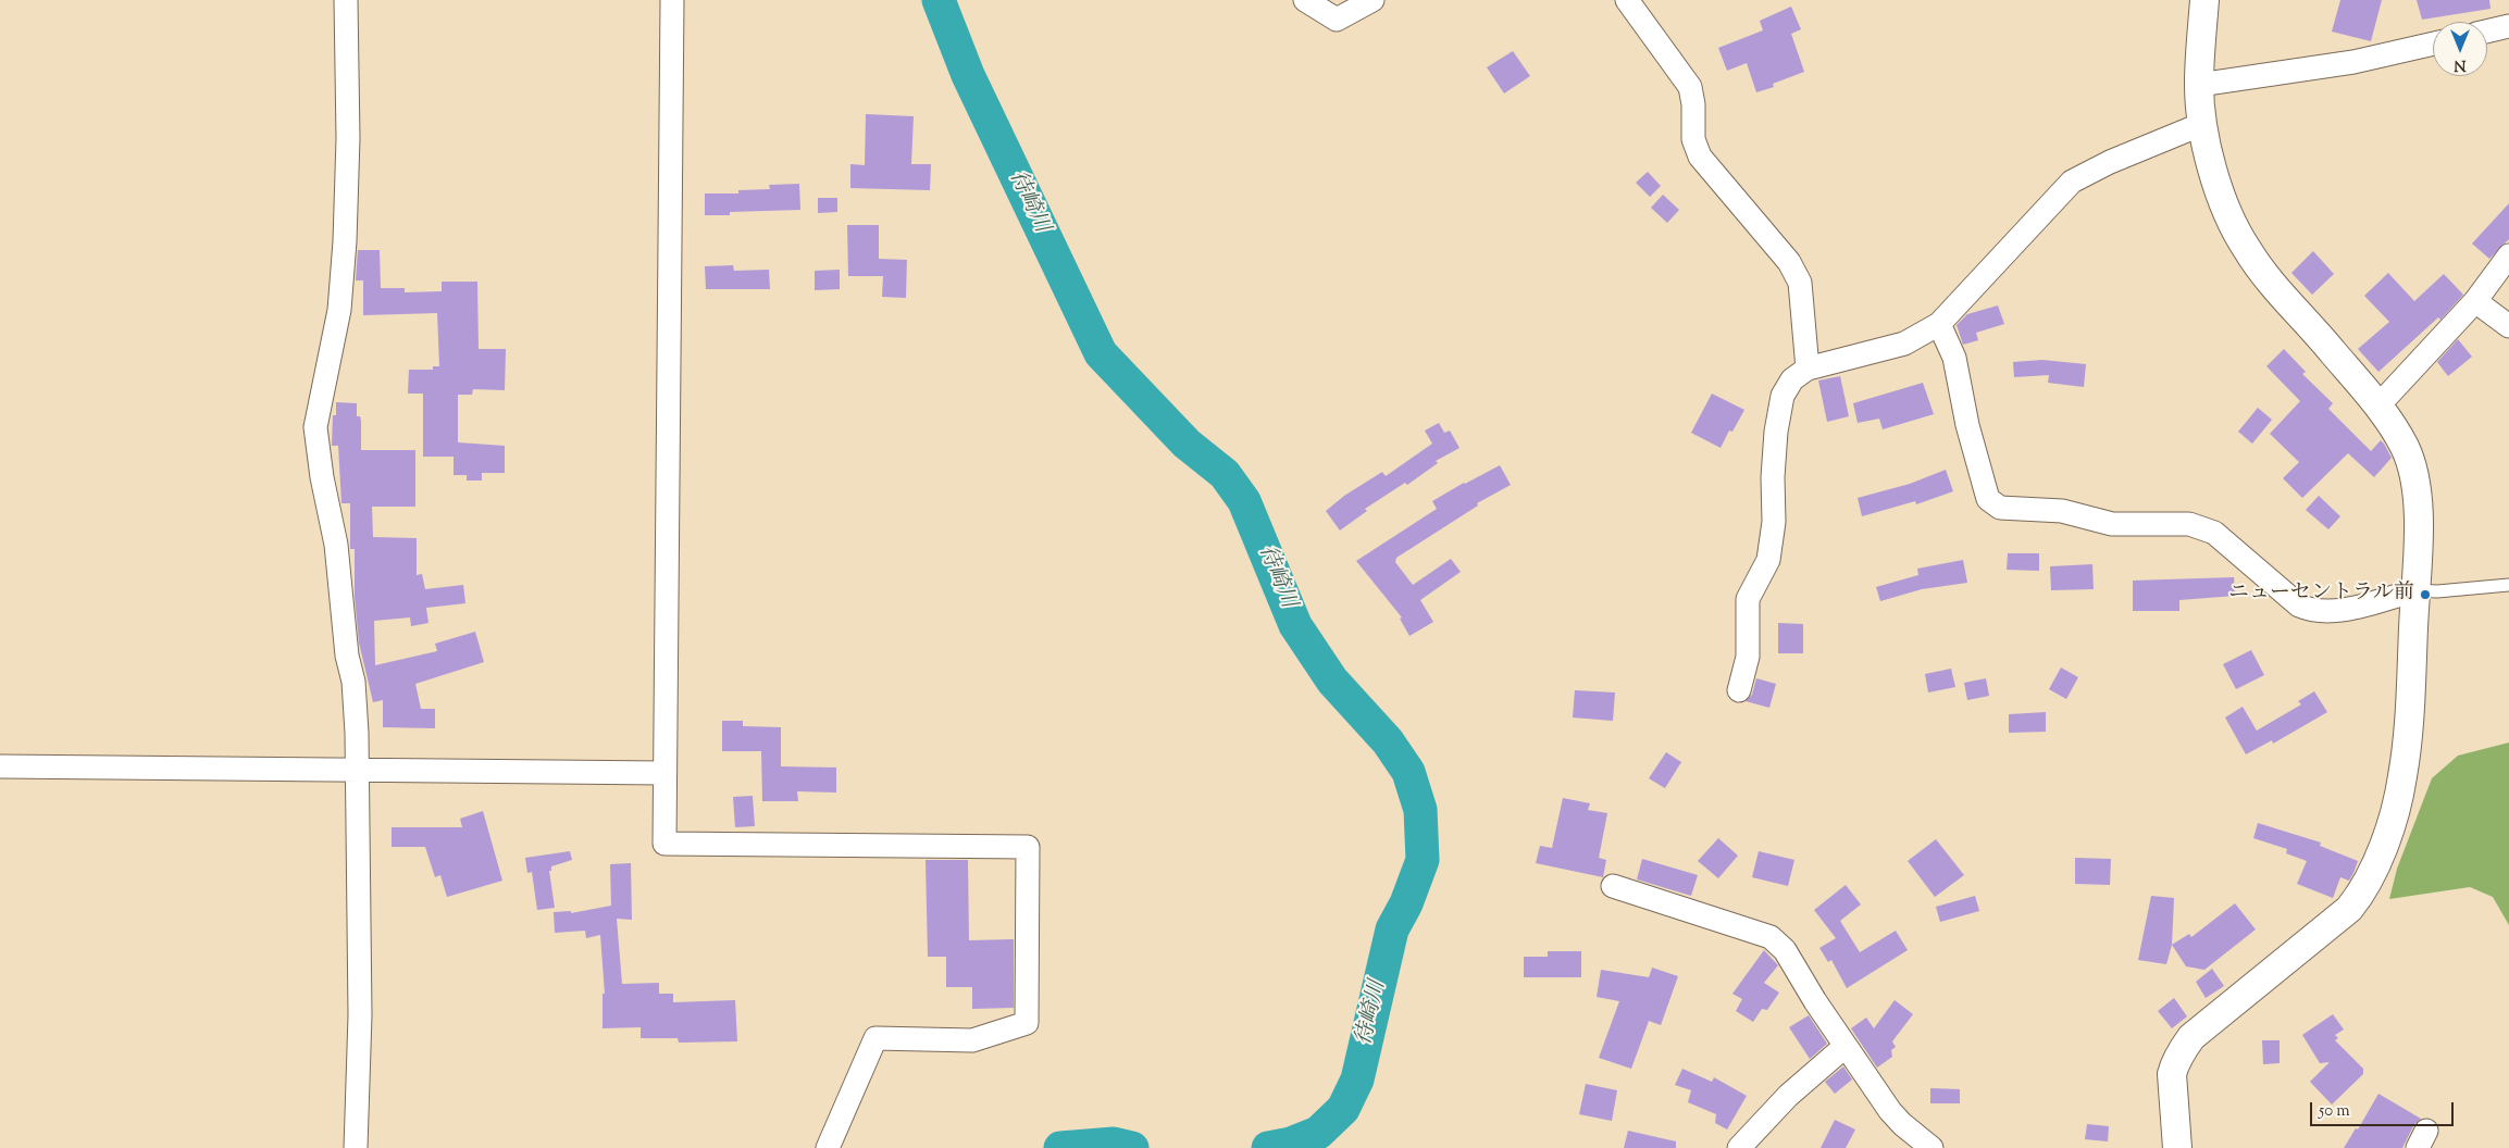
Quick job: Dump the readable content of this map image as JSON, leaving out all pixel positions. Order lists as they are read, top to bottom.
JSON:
{
  "water": ["待崎川"],
  "places": ["ニューセントラル前"],
  "scale_bar": "50 m",
  "north": "bottom"
}
